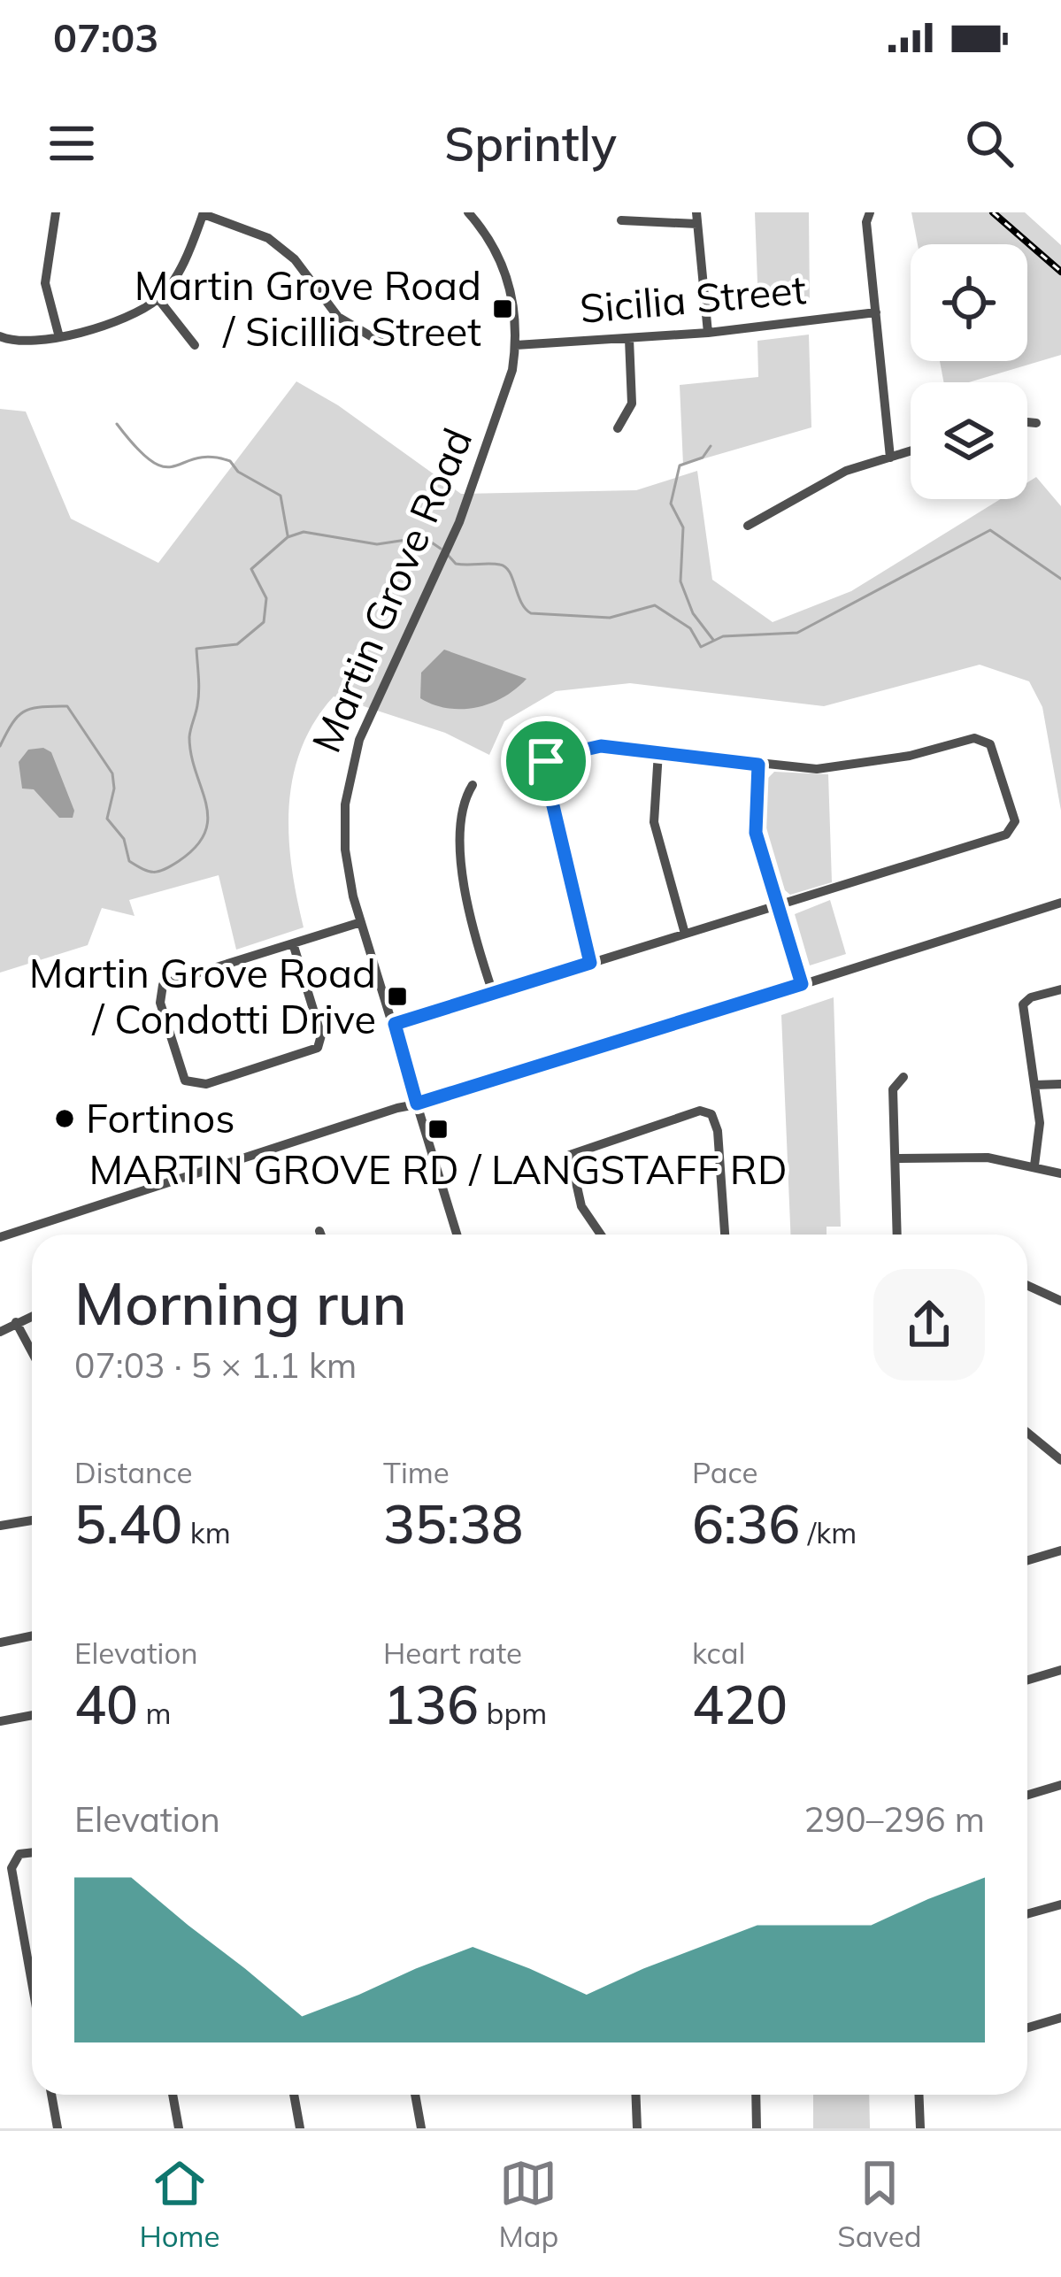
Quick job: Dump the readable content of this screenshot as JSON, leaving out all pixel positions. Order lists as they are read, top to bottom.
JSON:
{
  "streets": {
    "street": ["Sicilia Street", "Martin Grove Road"]
  },
  "crossings": [
    ["Sicilia Street", "Martin Grove Road"]
  ],
  "places": {
    "transit": ["Martin Grove Road / Sicillia Street", "Martin Grove Road / Condotti Drive", "MARTIN GROVE RD / LANGSTAFF RD"],
    "other": ["Fortinos"]
  },
  "page": {
    "status": "07:03",
    "header": "Sprintly",
    "heading": ["Morning run", "07:03 · 5 × 1.1 km"],
    "stats": [
      ["Distance", "5.40 km"],
      ["Time", "35:38"],
      ["Pace", "6:36 /km"],
      ["Elevation", "40 m"],
      ["Heart rate", "136 bpm"],
      ["kcal", "420"]
    ],
    "chart": ["Elevation", "290–296 m"],
    "tabs": ["Home", "Map", "Saved"]
  }
}
